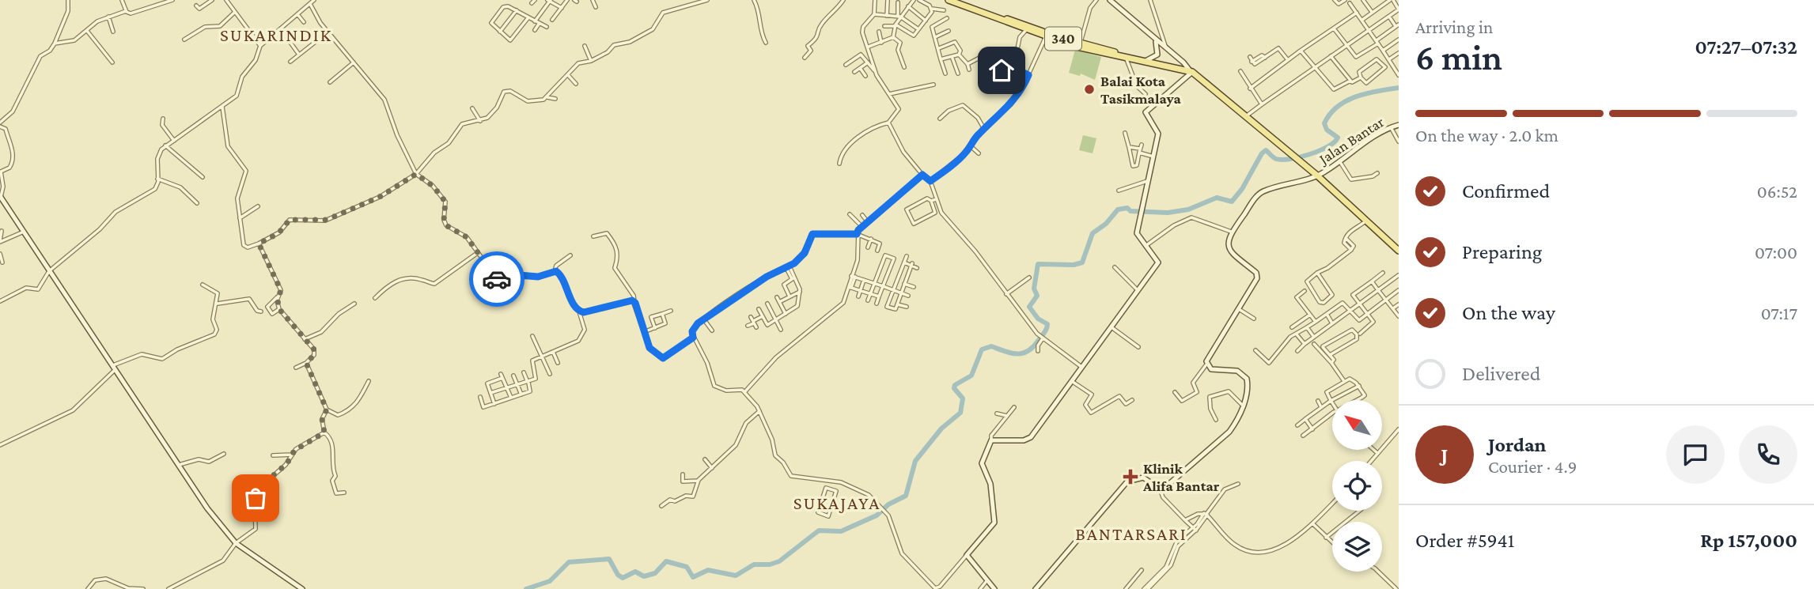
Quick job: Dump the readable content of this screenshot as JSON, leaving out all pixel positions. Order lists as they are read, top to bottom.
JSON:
{
  "streets": {
    "main road": ["340"],
    "street": ["Jalan Bantar"]
  },
  "districts": ["SUKARINDIK", "SUKAJAYA", "BANTARSARI"],
  "places": {
    "other": ["Balai Kota Tasikmalaya"],
    "health": ["Klinik Alifa Bantar"]
  },
  "north": "top left",
  "page": {
    "heading": ["6 min", "Arriving in", "07:27–07:32"],
    "panel": [
      "Jordan",
      "Courier · 4.9",
      "Order #5941",
      "Rp 157,000"
    ],
    "bar": "On the way · 2.0 km",
    "list": [
      ["Confirmed", "06:52"],
      ["Preparing", "07:00"],
      ["On the way", "07:17"],
      "Delivered"
    ],
    "round": "J"
  }
}
